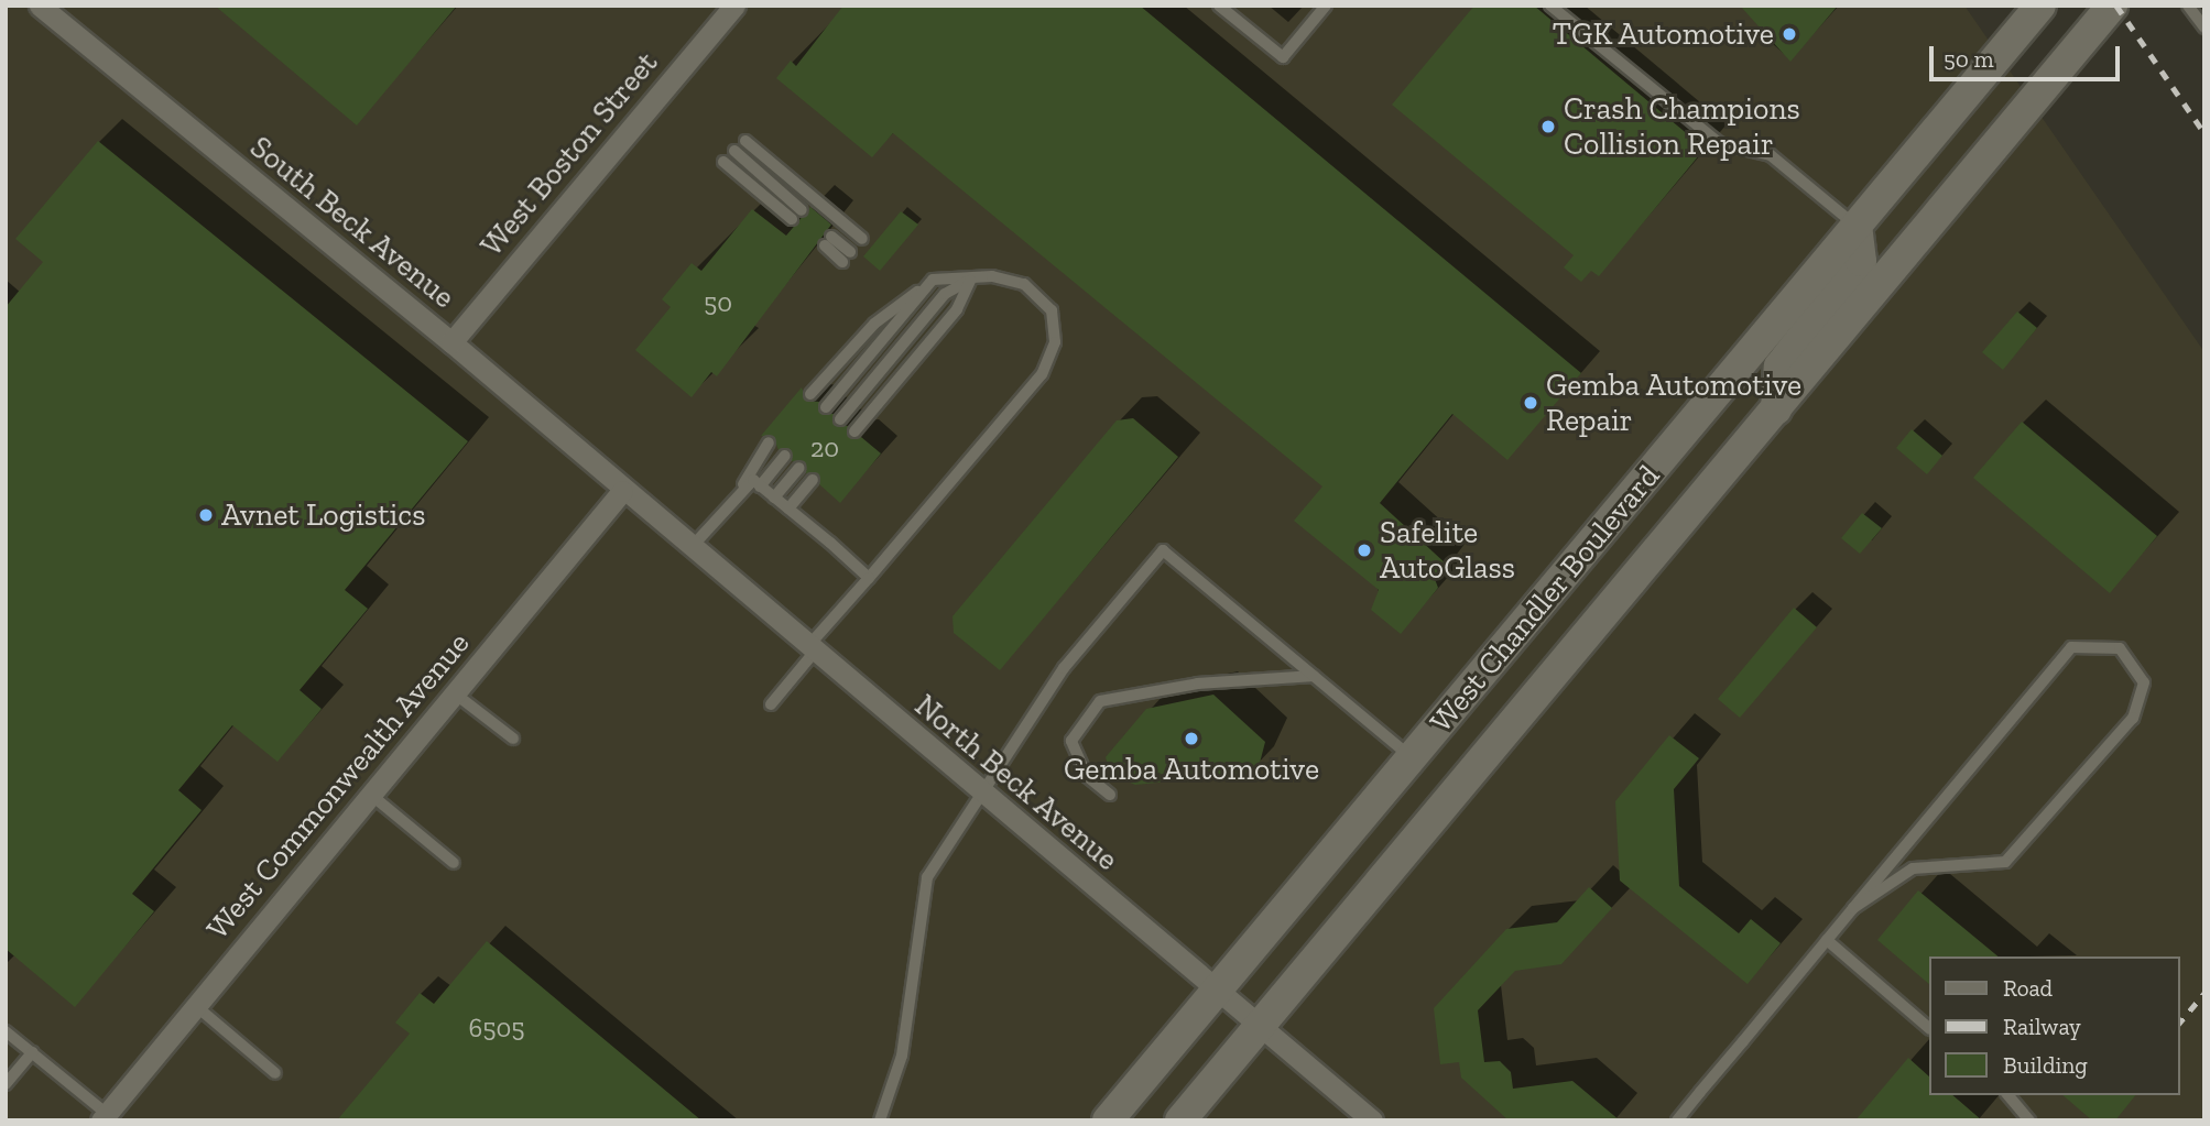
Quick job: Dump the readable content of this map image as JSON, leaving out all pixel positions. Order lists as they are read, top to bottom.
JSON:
{
  "streets": {
    "main road": ["West Chandler Boulevard"],
    "street": [
      "West Boston Street",
      "South Beck Avenue",
      "North Beck Avenue",
      "West Commonwealth Avenue"
    ]
  },
  "crossings": [
    ["West Boston Street", "South Beck Avenue"],
    ["South Beck Avenue", "North Beck Avenue"],
    ["South Beck Avenue", "West Commonwealth Avenue"],
    ["West Chandler Boulevard", "North Beck Avenue"],
    ["North Beck Avenue", "West Commonwealth Avenue"]
  ],
  "places": [
    "TGK Automotive",
    "Crash Champions Collision Repair",
    "Gemba Automotive Repair",
    "Avnet Logistics",
    "Safelite AutoGlass",
    "Gemba Automotive"
  ],
  "house_numbers": ["50", "20", "6505"],
  "legend": ["Road", "Railway", "Building"],
  "scale_bar": "50 m"
}
